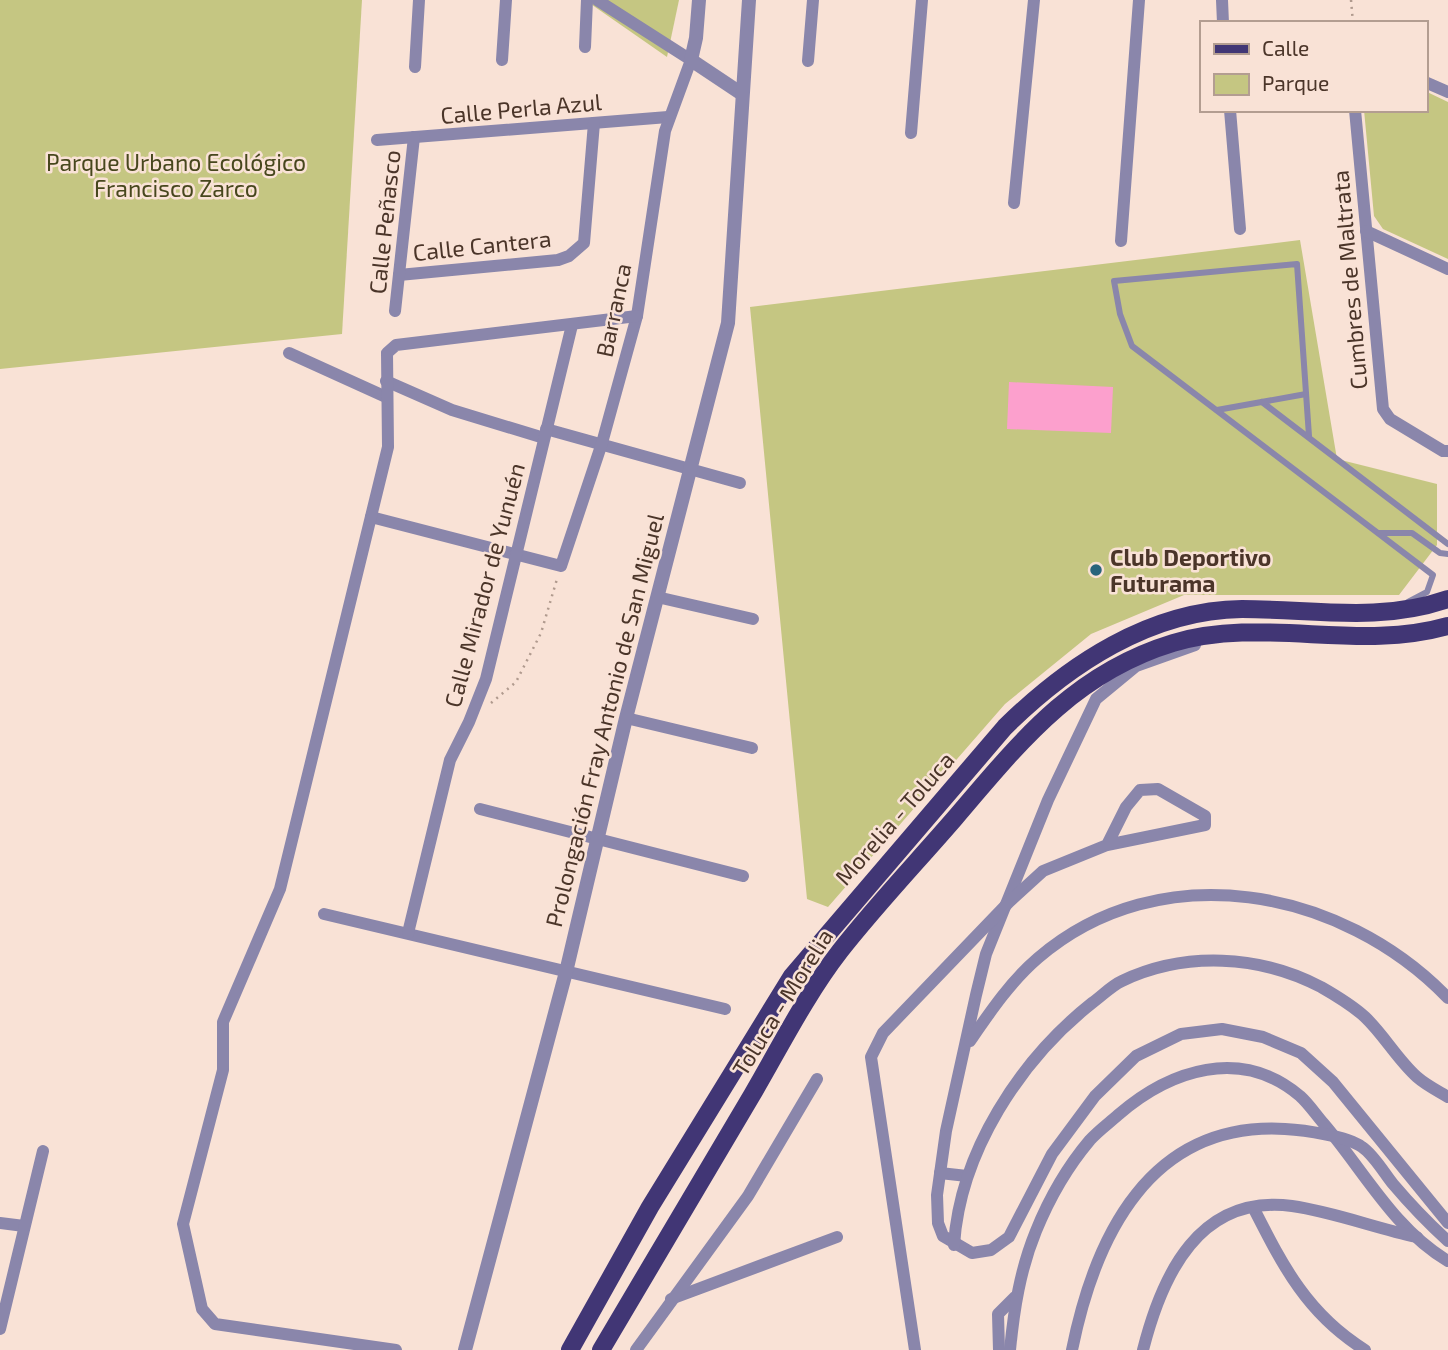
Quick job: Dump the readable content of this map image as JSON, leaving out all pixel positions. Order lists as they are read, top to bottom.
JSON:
{
  "streets": {
    "main road": ["Morelia - Toluca", "Toluca - Morelia"],
    "street": [
      "Calle Perla Azul",
      "Calle Peñasco",
      "Calle Cantera",
      "Cumbres de Maltrata",
      "Barranca",
      "Calle Mirador de Yunuén",
      "Prolongación Fray Antonio de San Miguel"
    ]
  },
  "crossings": [
    ["Calle Perla Azul", "Calle Peñasco"],
    ["Calle Perla Azul", "Calle Cantera"],
    ["Calle Perla Azul", "Barranca"],
    ["Calle Peñasco", "Calle Cantera"]
  ],
  "parks": ["Parque Urbano Ecológico Francisco Zarco"],
  "places": ["Club Deportivo Futurama"],
  "legend": ["Calle", "Parque"]
}
